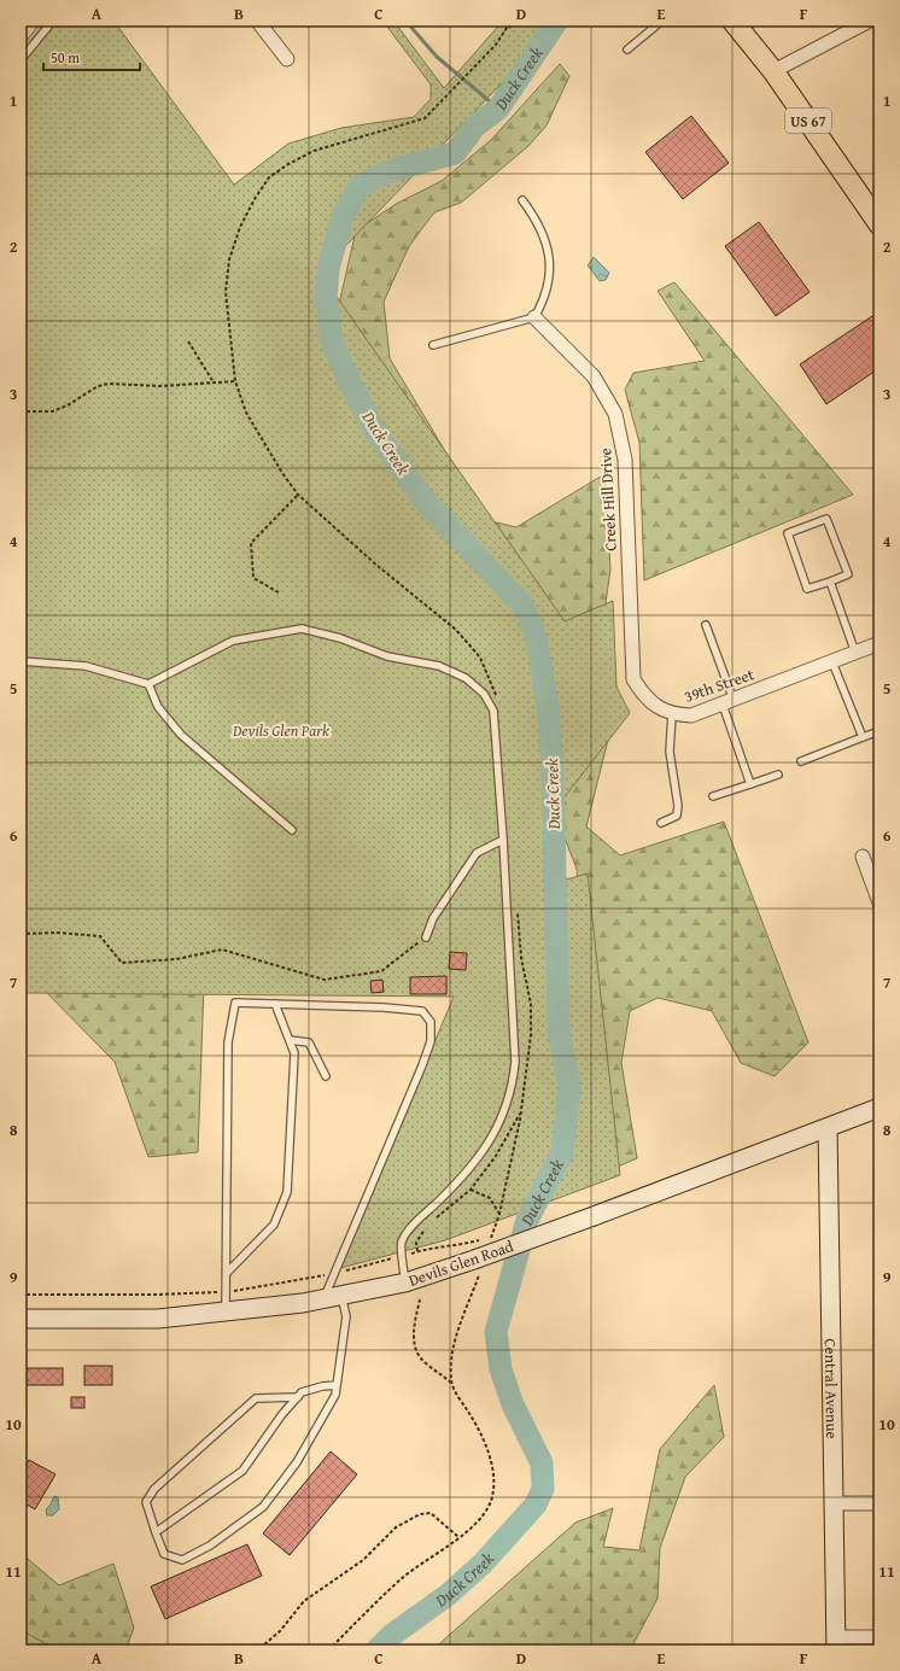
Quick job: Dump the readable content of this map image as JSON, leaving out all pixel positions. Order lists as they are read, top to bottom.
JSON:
{
  "streets": {
    "main road": ["US 67", "Devils Glen Road", "Central Avenue"],
    "street": ["Creek Hill Drive", "39th Street"]
  },
  "crossings": [
    ["Creek Hill Drive", "39th Street"],
    ["Devils Glen Road", "Central Avenue"]
  ],
  "water": ["Duck Creek"],
  "parks": ["Devils Glen Park"],
  "scale_bar": "50 m",
  "grid": {
    "columns": [
      "A",
      "B",
      "C",
      "D",
      "E",
      "F"
    ],
    "rows": [
      "1",
      "2",
      "3",
      "4",
      "5",
      "6",
      "7",
      "8",
      "9",
      "10",
      "11"
    ]
  }
}
